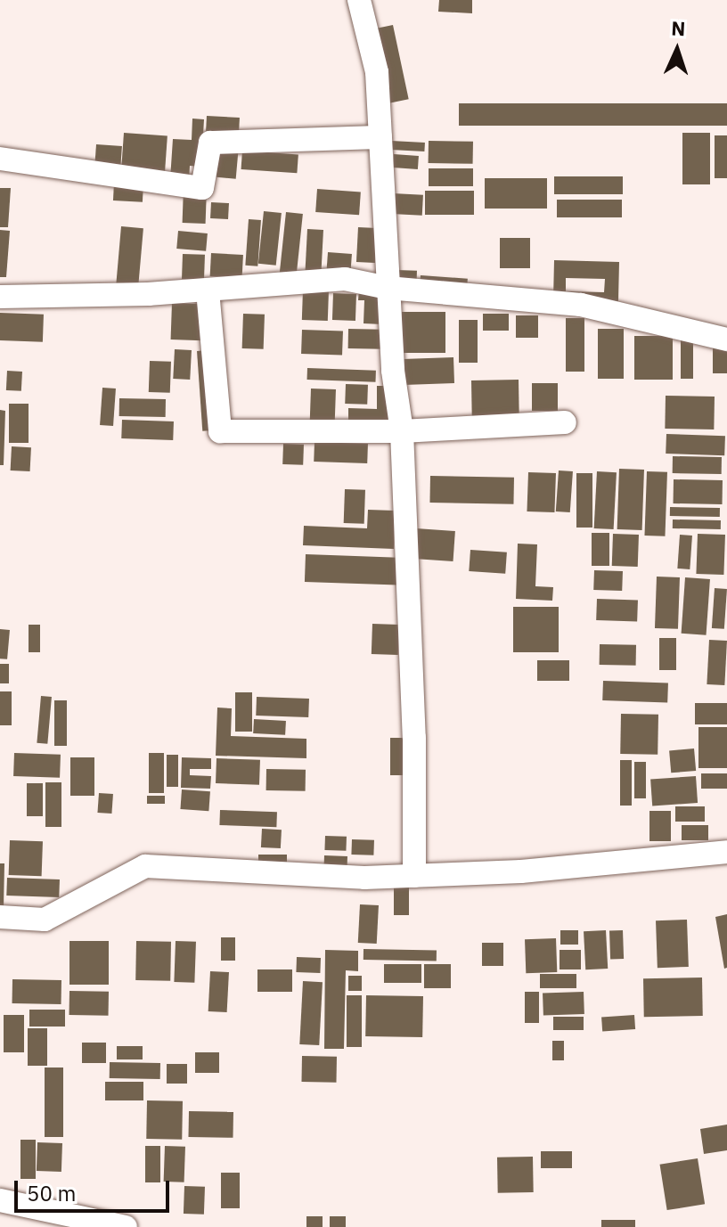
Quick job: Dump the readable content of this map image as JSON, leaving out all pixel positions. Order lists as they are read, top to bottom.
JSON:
{
  "scale_bar": "50 m",
  "north": "top"
}
